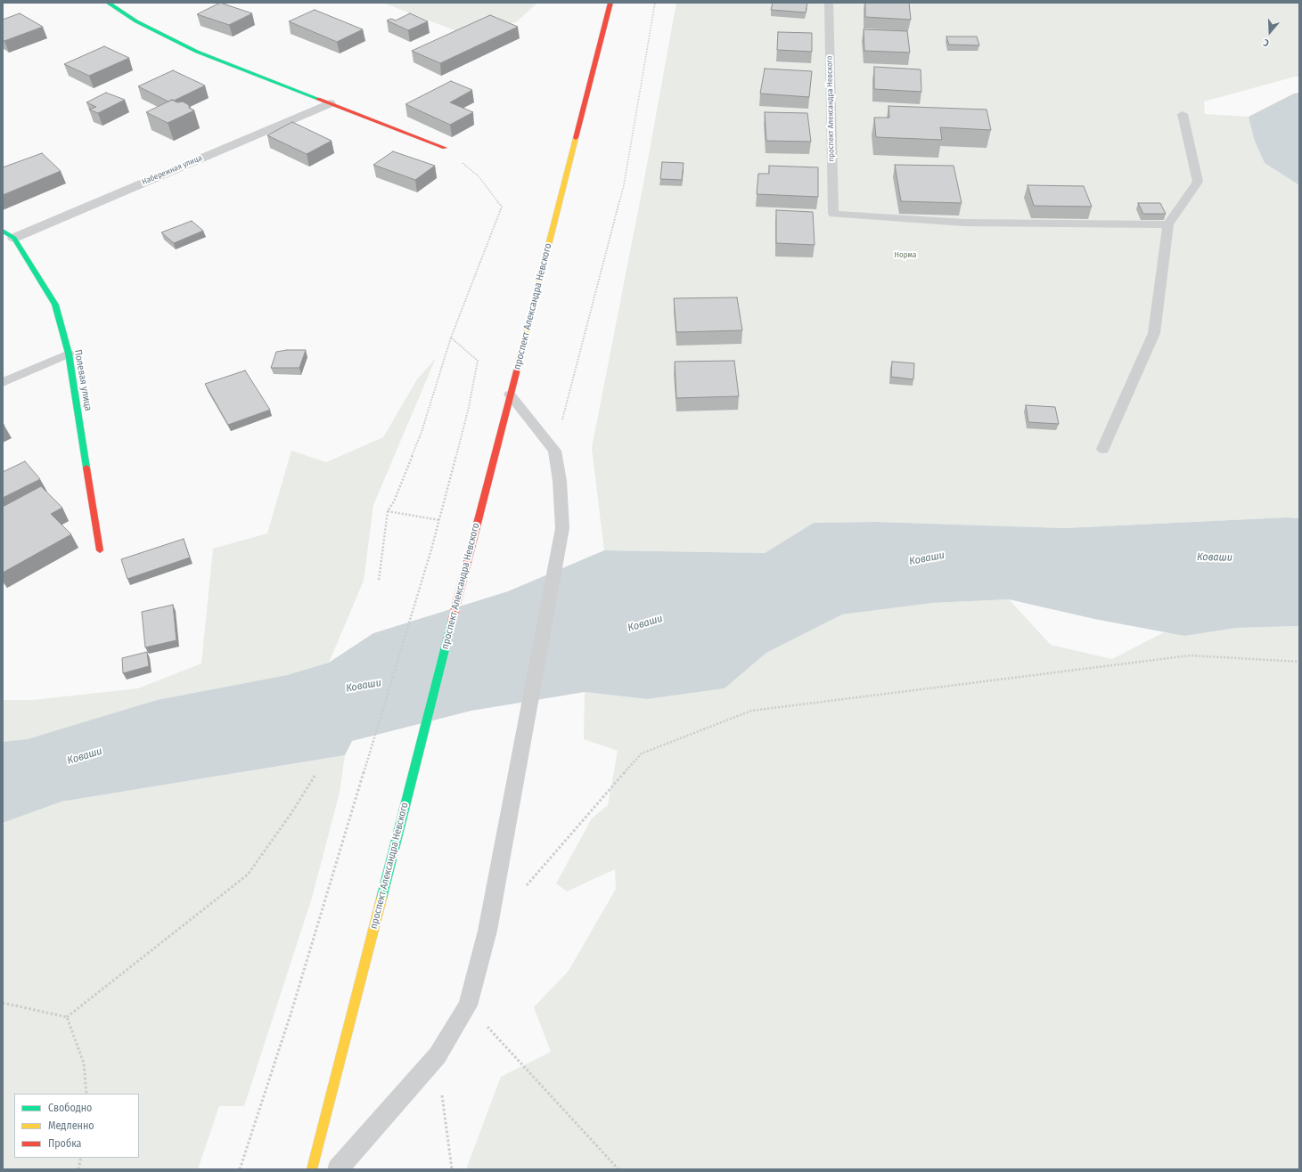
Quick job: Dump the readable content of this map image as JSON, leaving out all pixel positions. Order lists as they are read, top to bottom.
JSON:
{
  "streets": {
    "main road": ["проспект Александра Невского", "Полевая улица"],
    "street": ["Набережная улица"]
  },
  "crossings": [
    ["Набережная улица", "Полевая улица"]
  ],
  "water": ["Коваши"],
  "parks": ["Норма"],
  "legend": ["Свободно", "Медленно", "Пробка"],
  "north": "bottom"
}
